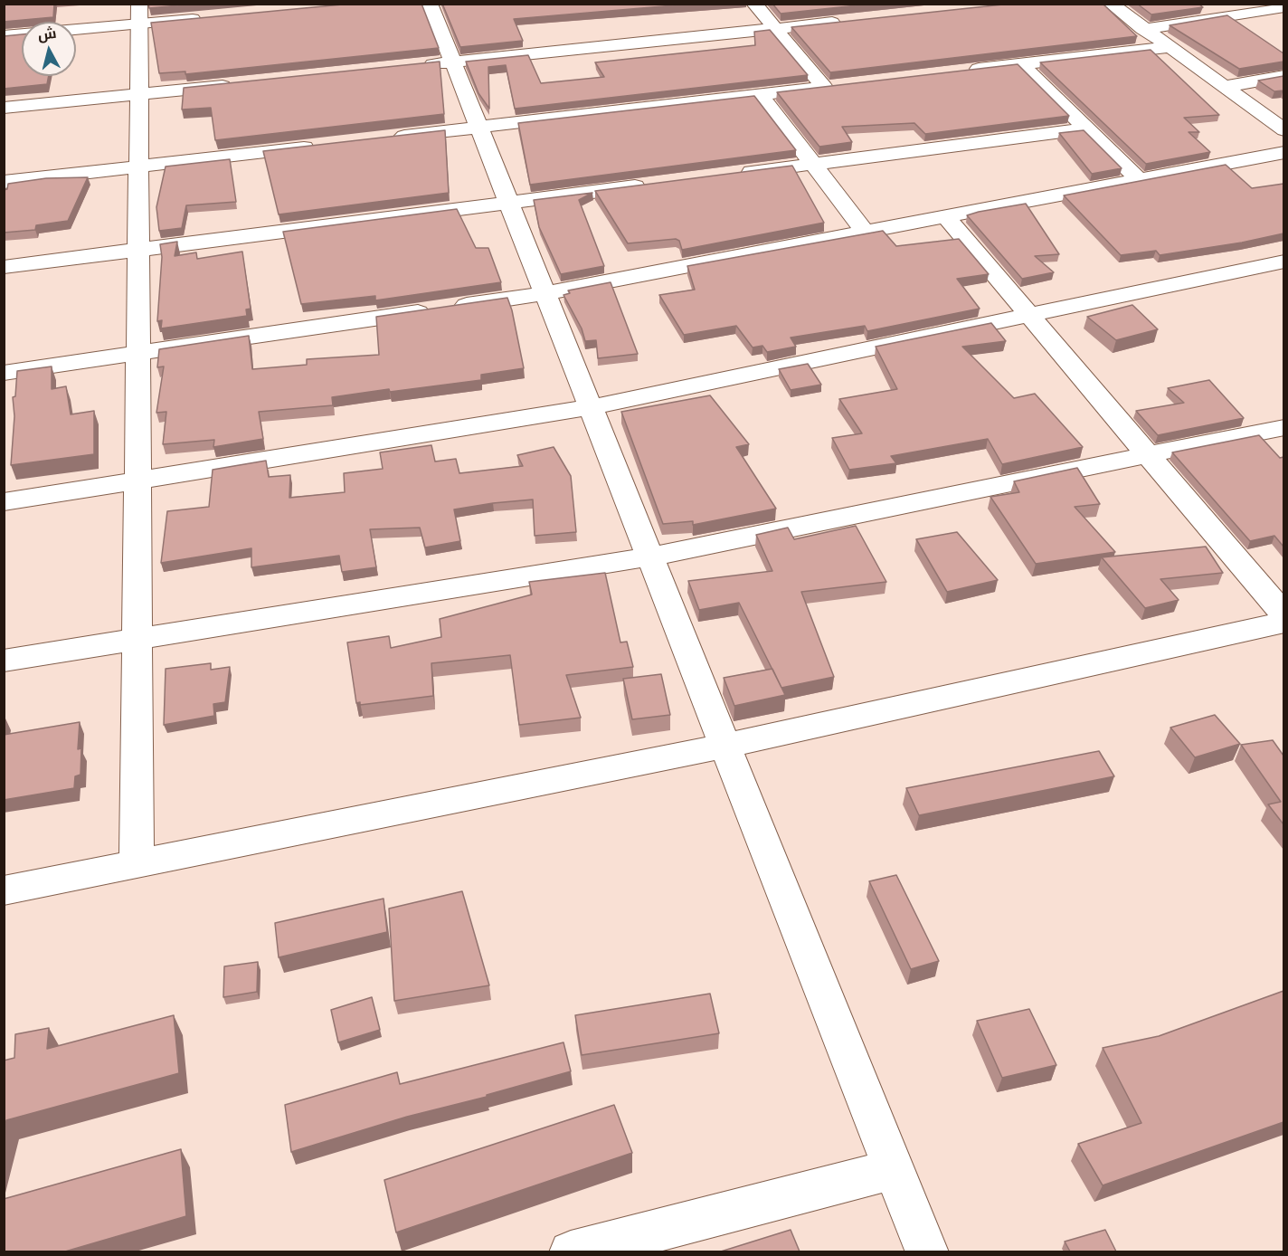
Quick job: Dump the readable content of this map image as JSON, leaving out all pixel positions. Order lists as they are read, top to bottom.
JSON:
{
  "north": "top"
}
